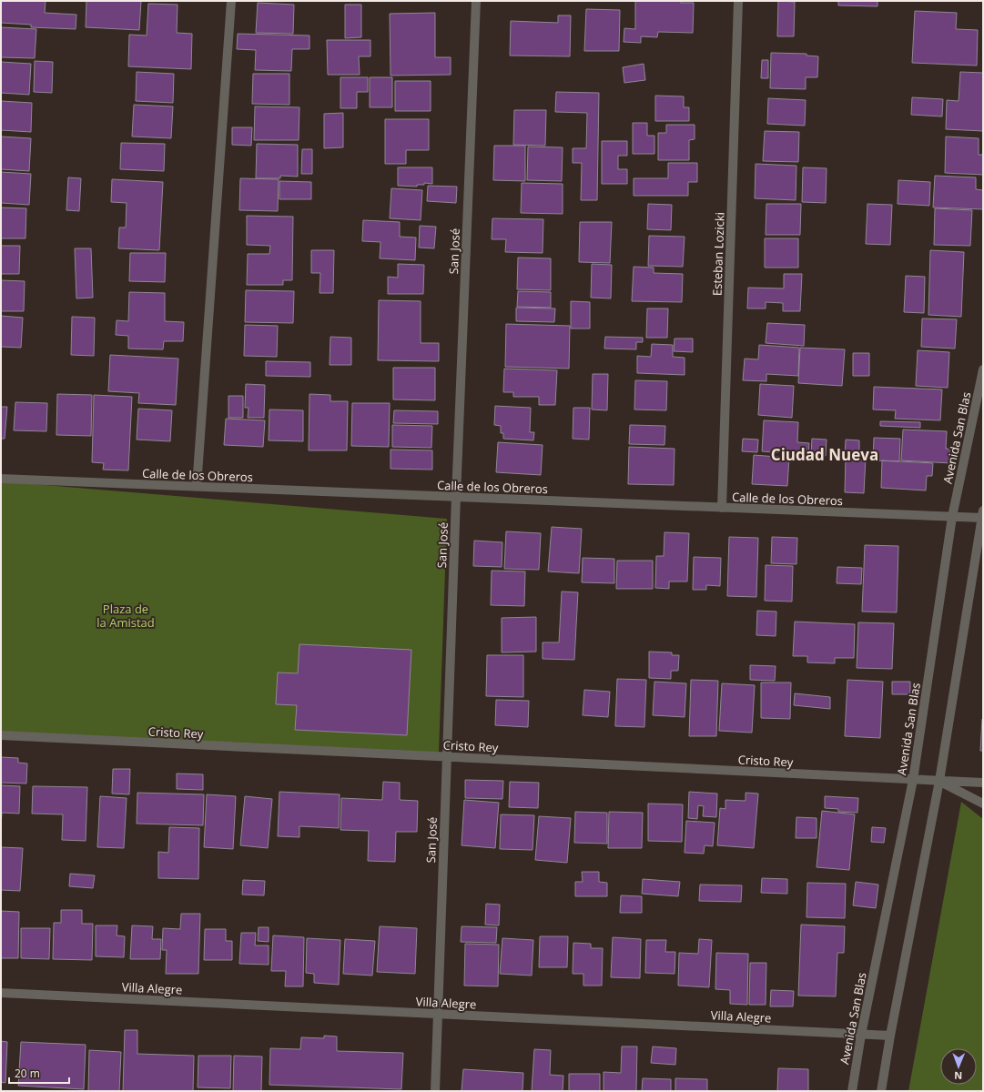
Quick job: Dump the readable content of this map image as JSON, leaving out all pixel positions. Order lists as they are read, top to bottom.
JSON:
{
  "streets": {
    "street": [
      "San José",
      "Esteban Lozicki",
      "Avenida San Blas",
      "Calle de los Obreros",
      "Cristo Rey",
      "Villa Alegre"
    ]
  },
  "crossings": [
    ["San José", "Calle de los Obreros"],
    ["San José", "Cristo Rey"],
    ["San José", "Villa Alegre"],
    ["Esteban Lozicki", "Calle de los Obreros"],
    ["Avenida San Blas", "Calle de los Obreros"],
    ["Avenida San Blas", "Cristo Rey"],
    ["Avenida San Blas", "Villa Alegre"]
  ],
  "districts": ["Ciudad Nueva"],
  "parks": ["Plaza de la Amistad"],
  "scale_bar": "20 m",
  "north": "bottom"
}
